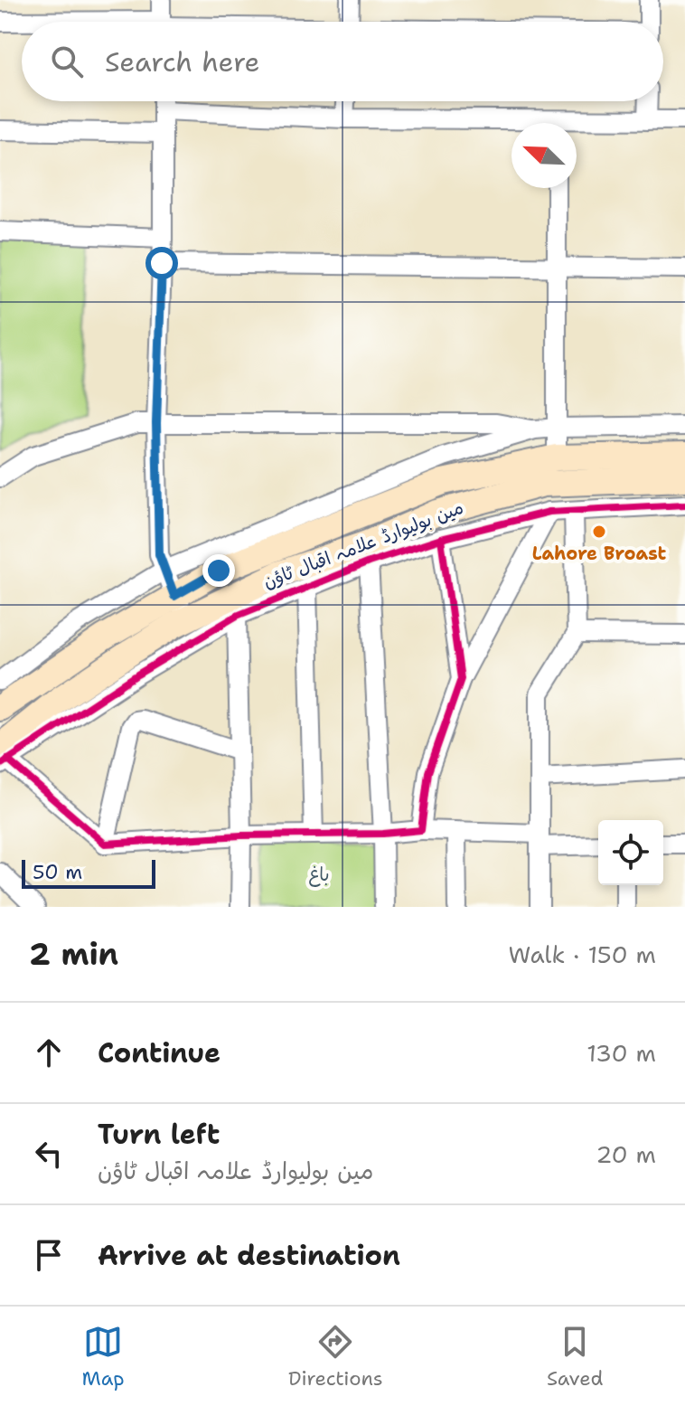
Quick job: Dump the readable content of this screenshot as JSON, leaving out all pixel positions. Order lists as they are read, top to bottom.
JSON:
{
  "streets": {
    "main road": ["مین بولیوارڈ علامہ اقبال ٹاؤن"]
  },
  "parks": ["باغ"],
  "places": ["Lahore Broast"],
  "scale_bar": "50 m",
  "north": "top left",
  "page": {
    "search": "Search here",
    "scale": "50 m",
    "heading": ["2 min", "Walk · 150 m"],
    "list": [
      ["Continue", "130 m"],
      ["Turn left", "مین بولیوارڈ علامہ اقبال ٹاؤن", "20 m"],
      "Arrive at destination"
    ],
    "nav": ["Map", "Directions", "Saved"]
  }
}
